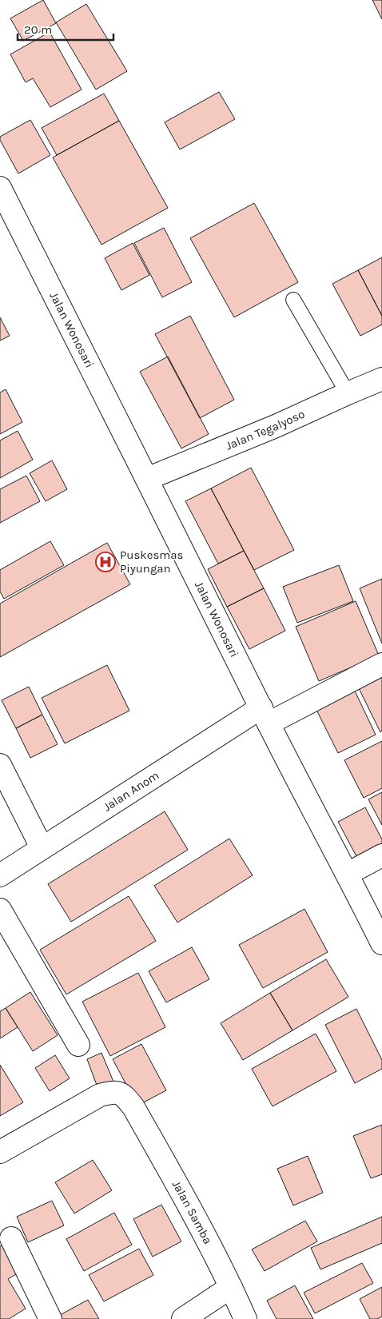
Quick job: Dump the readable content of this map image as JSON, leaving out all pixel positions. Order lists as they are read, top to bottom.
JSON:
{
  "streets": {
    "main road": [
      "Jalan Wonosari",
      "Jalan Tegalyoso",
      "Jalan Anom",
      "Jalan Samba"
    ]
  },
  "crossings": [
    ["Jalan Wonosari", "Jalan Tegalyoso"],
    ["Jalan Wonosari", "Jalan Anom"]
  ],
  "places": {
    "hospital": ["Puskesmas Piyungan"]
  },
  "scale_bar": "20 m"
}
